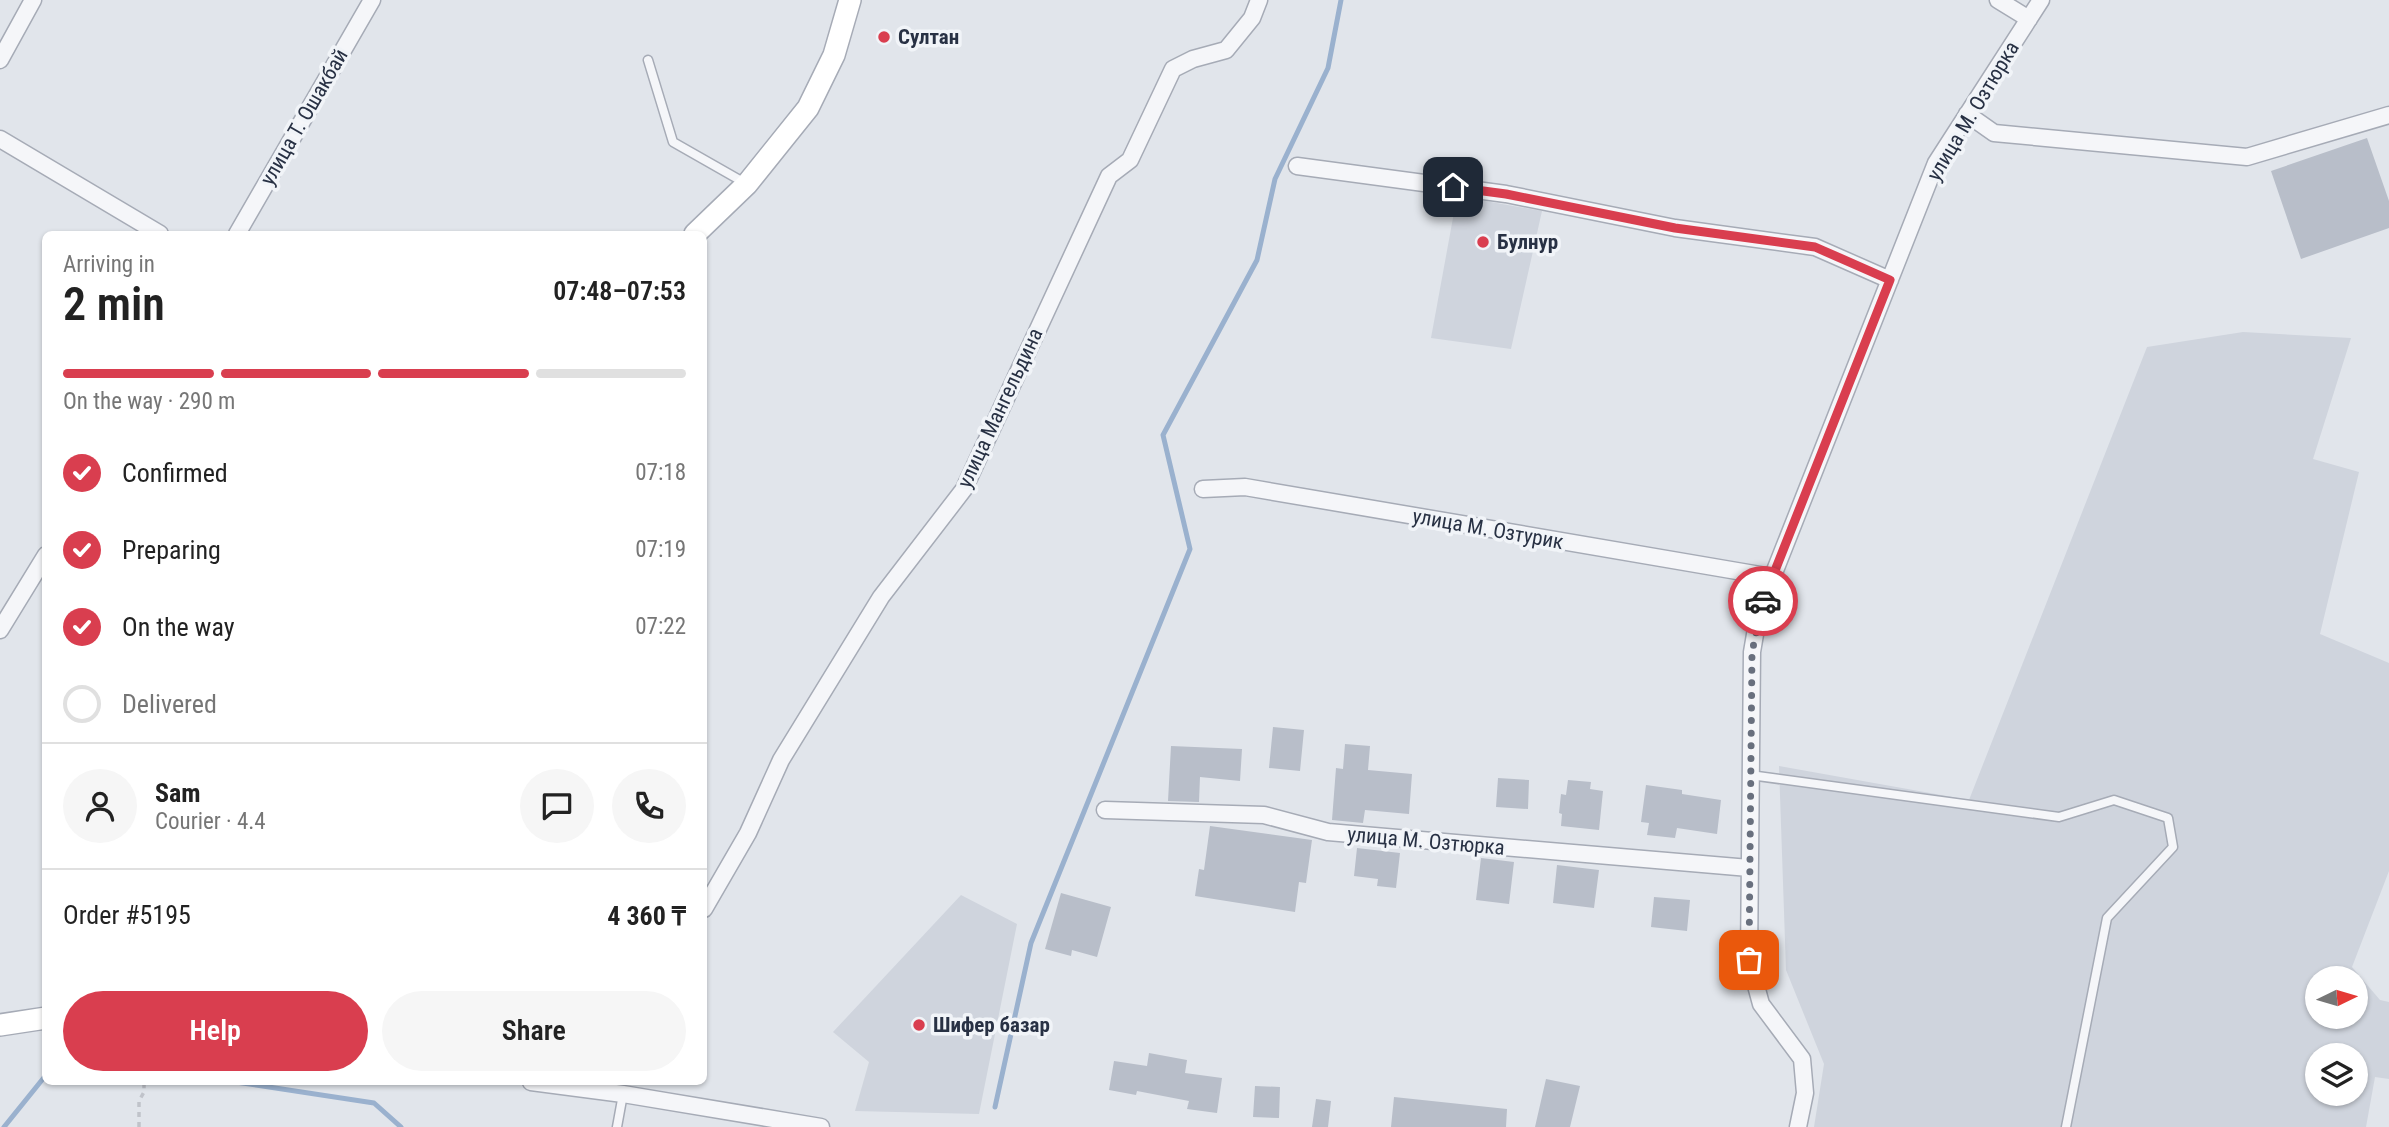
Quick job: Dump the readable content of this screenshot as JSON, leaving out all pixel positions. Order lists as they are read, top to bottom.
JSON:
{
  "streets": {
    "street": [
      "улица М. Озтюрка",
      "улица Т. Ошакбай",
      "улица Мангельдина",
      "улица М. Озтурик"
    ]
  },
  "crossings": [
    ["улица М. Озтюрка", "улица М. Озтурик"]
  ],
  "places": ["Султан", "Булнур", "Шифер базар"],
  "north": "right",
  "page": {
    "heading": ["2 min", "Arriving in", "07:48–07:53"],
    "panel": [
      "Sam",
      "Courier · 4.4",
      "Order #5195",
      "4 360 ₸"
    ],
    "bar": "On the way · 290 m",
    "list": [
      ["Confirmed", "07:18"],
      ["Preparing", "07:19"],
      ["On the way", "07:22"],
      "Delivered"
    ],
    "buttons": ["Help", "Share"]
  }
}
